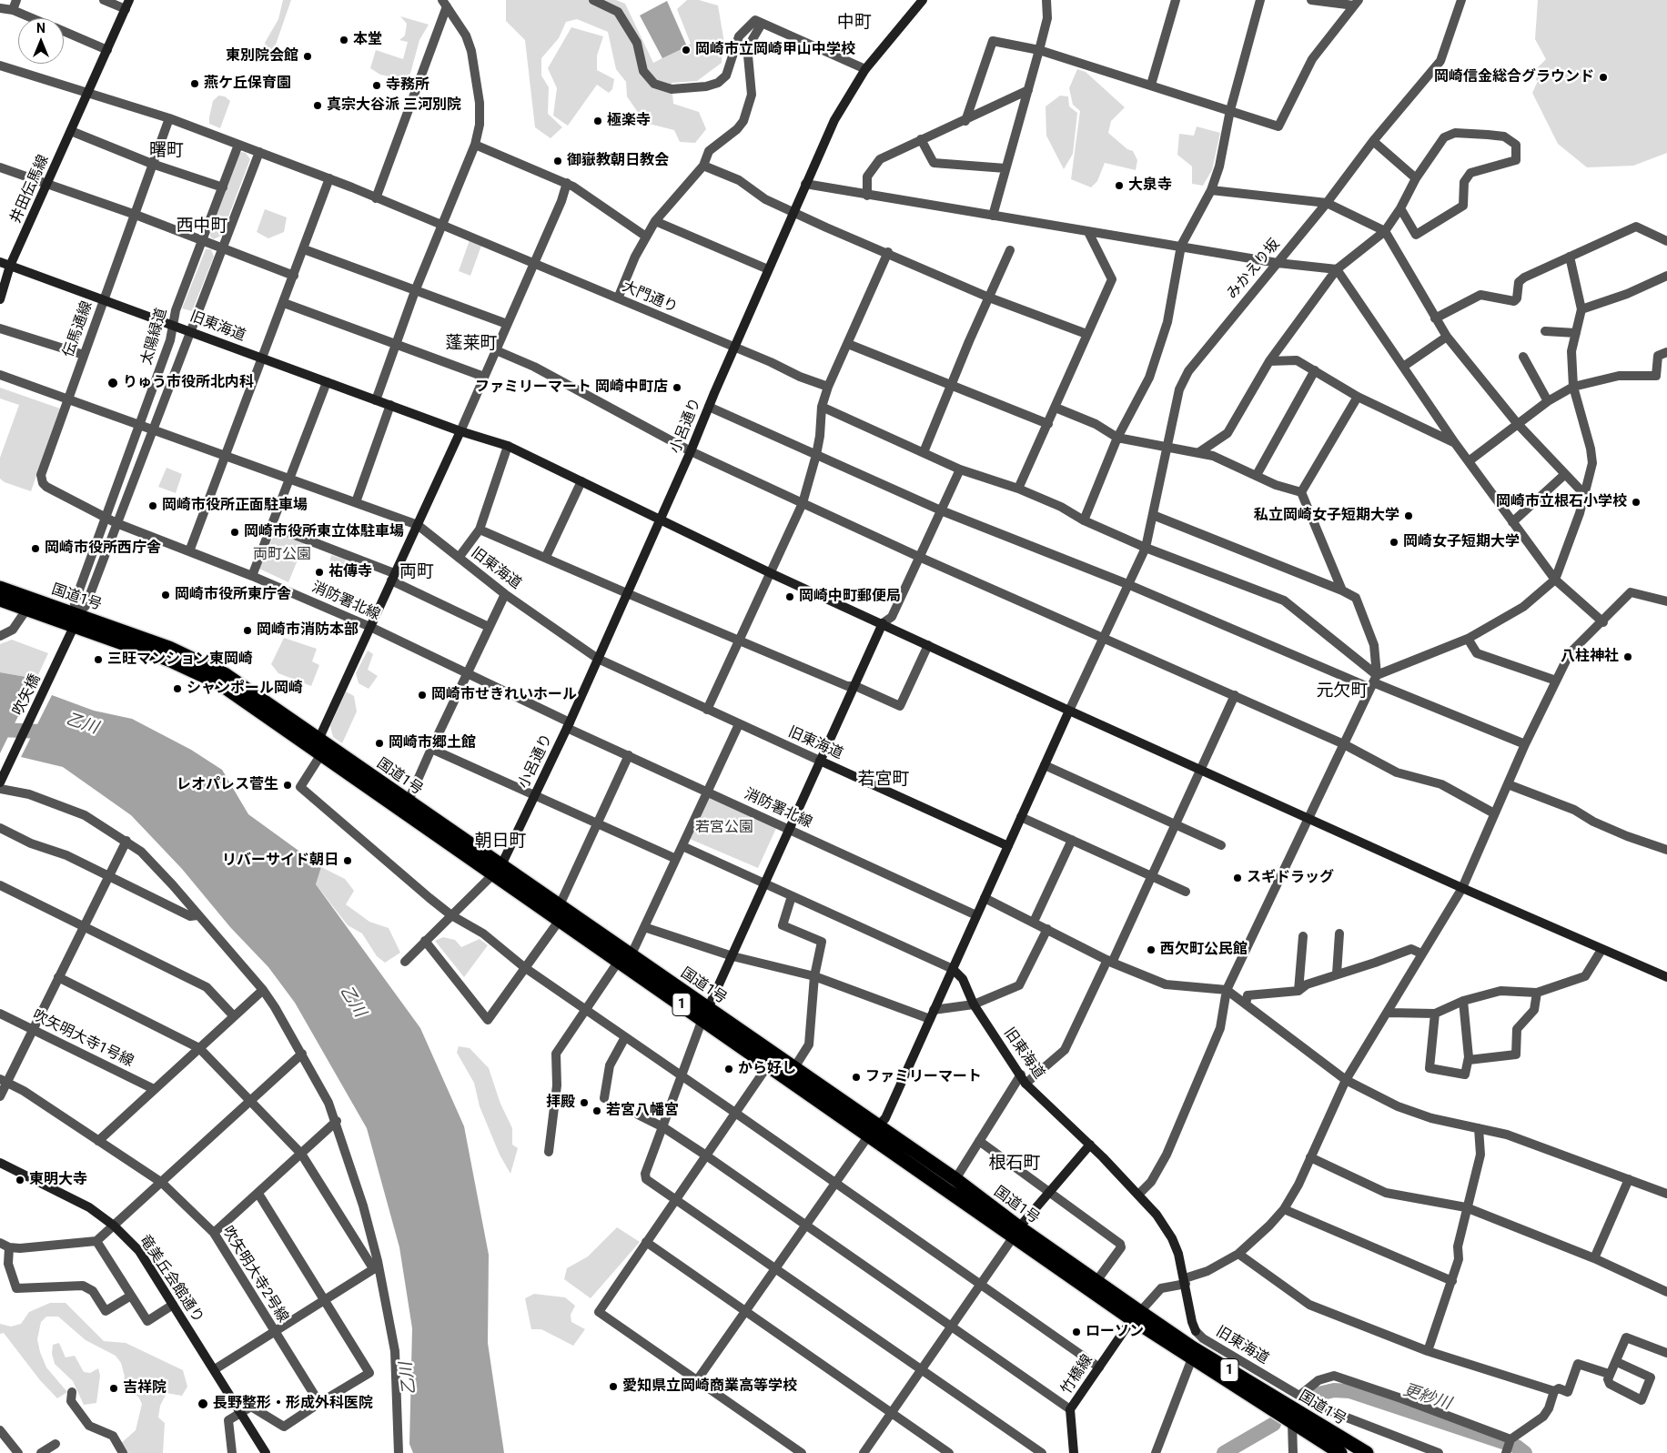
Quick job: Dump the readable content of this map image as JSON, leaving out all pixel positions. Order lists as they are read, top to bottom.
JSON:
{
  "streets": {
    "highway": ["国道1号", "1"],
    "street": [
      "井田伝馬線",
      "みかえり坂",
      "大門通り",
      "旧東海道",
      "伝馬通線",
      "太陽緑道",
      "小呂通り",
      "消防署北線",
      "吹矢橋",
      "吹矢明大寺1号線",
      "吹矢明大寺2号線",
      "竜美丘会館通り",
      "竹橋線"
    ]
  },
  "crossings": [
    ["井田伝馬線", "大門通り"],
    ["井田伝馬線", "旧東海道"],
    ["みかえり坂", "旧東海道"],
    ["大門通り", "伝馬通線"],
    ["大門通り", "太陽緑道"],
    ["大門通り", "小呂通り"],
    ["旧東海道", "伝馬通線"],
    ["旧東海道", "太陽緑道"],
    ["旧東海道", "小呂通り"],
    ["伝馬通線", "太陽緑道"],
    ["伝馬通線", "消防署北線"],
    ["太陽緑道", "国道1号"],
    ["太陽緑道", "消防署北線"],
    ["太陽緑道", "吹矢橋"],
    ["小呂通り", "国道1号"],
    ["小呂通り", "消防署北線"],
    ["国道1号", "吹矢橋"],
    ["国道1号", "竹橋線"]
  ],
  "districts": [
    "中町",
    "曙町",
    "西中町",
    "蓬莱町",
    "両町",
    "元欠町",
    "若宮町",
    "朝日町",
    "根石町"
  ],
  "water": ["乙川", "更紗川"],
  "parks": ["両町公園", "若宮公園"],
  "places": [
    "本堂",
    "岡崎市立岡崎甲山中学校",
    "東別院会館",
    "岡崎信金総合グラウンド",
    "燕ケ丘保育園",
    "寺務所",
    "真宗大谷派 三河別院",
    "極楽寺",
    "御嶽教朝日教会",
    "大泉寺",
    "りゅう市役所北内科",
    "ファミリーマート 岡崎中町店",
    "岡崎市立根石小学校",
    "岡崎市役所正面駐車場",
    "私立岡崎女子短期大学",
    "岡崎市役所東立体駐車場",
    "岡崎女子短期大学",
    "岡崎市役所西庁舎",
    "祐傳寺",
    "岡崎市役所東庁舎",
    "岡崎中町郵便局",
    "岡崎市消防本部",
    "八柱神社",
    "三旺マンション東岡崎",
    "シャンポール岡崎",
    "岡崎市せきれいホール",
    "岡崎市郷土館",
    "レオパレス菅生",
    "リバーサイド朝日",
    "スギドラッグ",
    "西欠町公民館",
    "から好し",
    "ファミリーマート",
    "拝殿",
    "若宮八幡宮",
    "東明大寺",
    "ローソン",
    "愛知県立岡崎商業高等学校",
    "吉祥院",
    "長野整形・形成外科医院"
  ],
  "north": "top"
}
